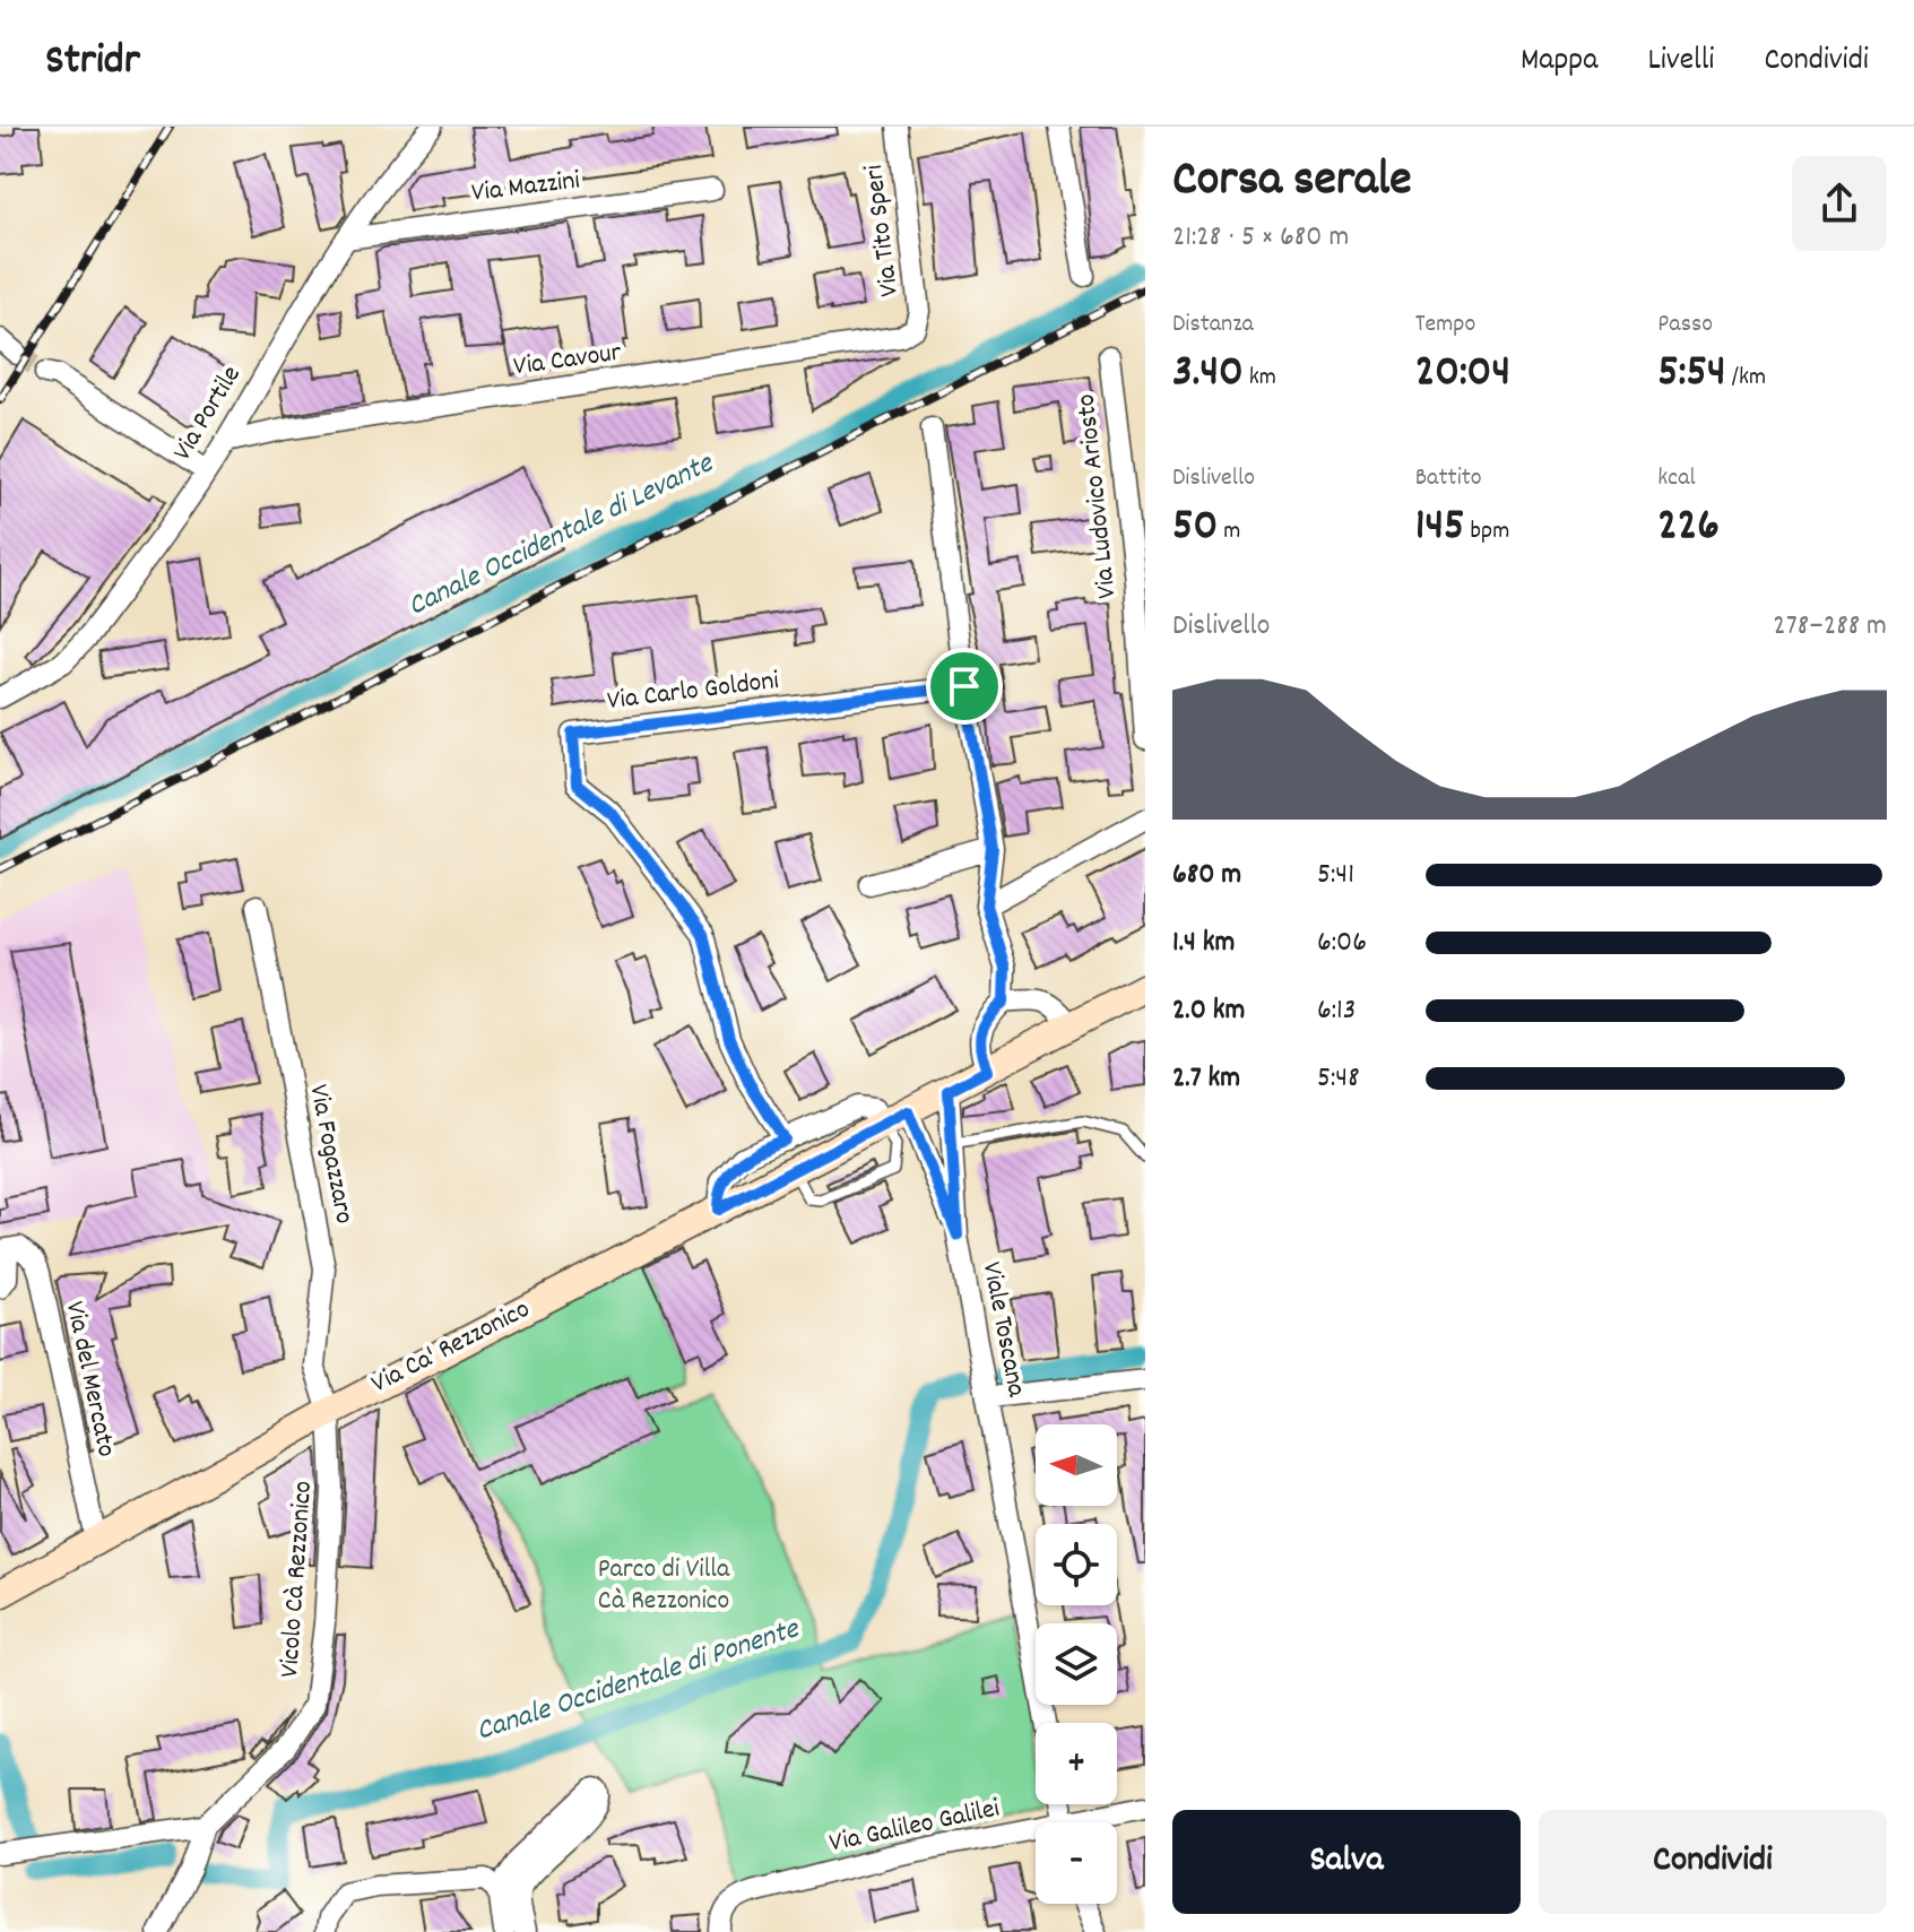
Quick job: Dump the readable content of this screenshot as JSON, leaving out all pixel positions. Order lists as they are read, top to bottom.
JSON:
{
  "streets": {
    "main road": ["Via Ca' Rezzonico"],
    "street": [
      "Via Mazzini",
      "Via Tito Speri",
      "Via Cavour",
      "Via Portile",
      "Via Ludovico Ariosto",
      "Via Carlo Goldoni",
      "Via Fogazzaro",
      "Viale Toscana",
      "Via del Mercato",
      "Vicolo Cà Rezzonico",
      "Via Galileo Galilei"
    ]
  },
  "crossings": [
    ["Via Mazzini", "Via Portile"],
    ["Via Tito Speri", "Via Cavour"],
    ["Via Cavour", "Via Portile"],
    ["Via Fogazzaro", "Via Ca' Rezzonico"],
    ["Via Fogazzaro", "Vicolo Cà Rezzonico"],
    ["Viale Toscana", "Via Ca' Rezzonico"],
    ["Via Ca' Rezzonico", "Via del Mercato"],
    ["Via Ca' Rezzonico", "Vicolo Cà Rezzonico"]
  ],
  "water": ["Canale Occidentale di Levante", "Canale Occidentale di Ponente"],
  "parks": ["Parco di Villa Cà Rezzonico"],
  "north": "left",
  "page": {
    "header": "Stridr",
    "nav": ["Mappa", "Livelli", "Condividi"],
    "heading": ["Corsa serale", "21:28 · 5 × 680 m"],
    "stats": [
      ["Distanza", "3.40 km"],
      ["Tempo", "20:04"],
      ["Passo", "5:54 /km"],
      ["Dislivello", "50 m"],
      ["Battito", "145 bpm"],
      ["kcal", "226"]
    ],
    "chart": ["Dislivello", "278–288 m"],
    "list": [
      {
        "name": "680 m",
        "note": "5:41"
      },
      {
        "name": "1.4 km",
        "note": "6:06"
      },
      {
        "name": "2.0 km",
        "note": "6:13"
      },
      {
        "name": "2.7 km",
        "note": "5:48"
      }
    ],
    "map_buttons": ["+", "−"],
    "buttons": ["Salva", "Condividi"]
  }
}
